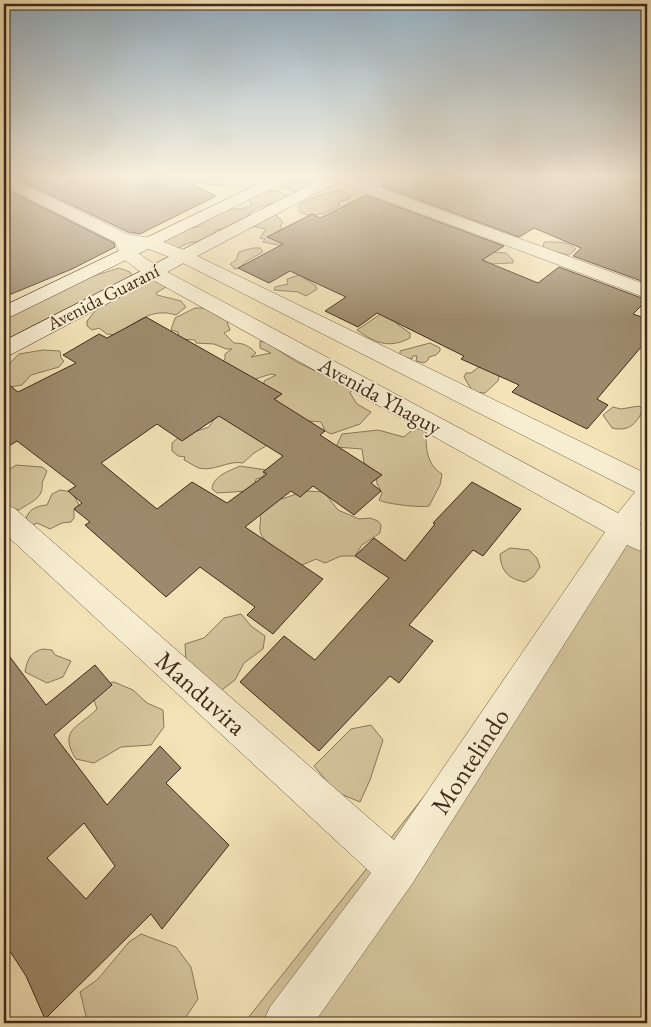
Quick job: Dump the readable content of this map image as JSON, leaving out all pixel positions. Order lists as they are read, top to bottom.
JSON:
{
  "streets": {
    "street": [
      "Avenida Guaraní",
      "Avenida Yhaguy",
      "Manduvira",
      "Montelindo"
    ]
  },
  "crossings": [
    ["Avenida Guaraní", "Avenida Yhaguy"],
    ["Avenida Yhaguy", "Montelindo"],
    ["Manduvira", "Montelindo"]
  ]
}
